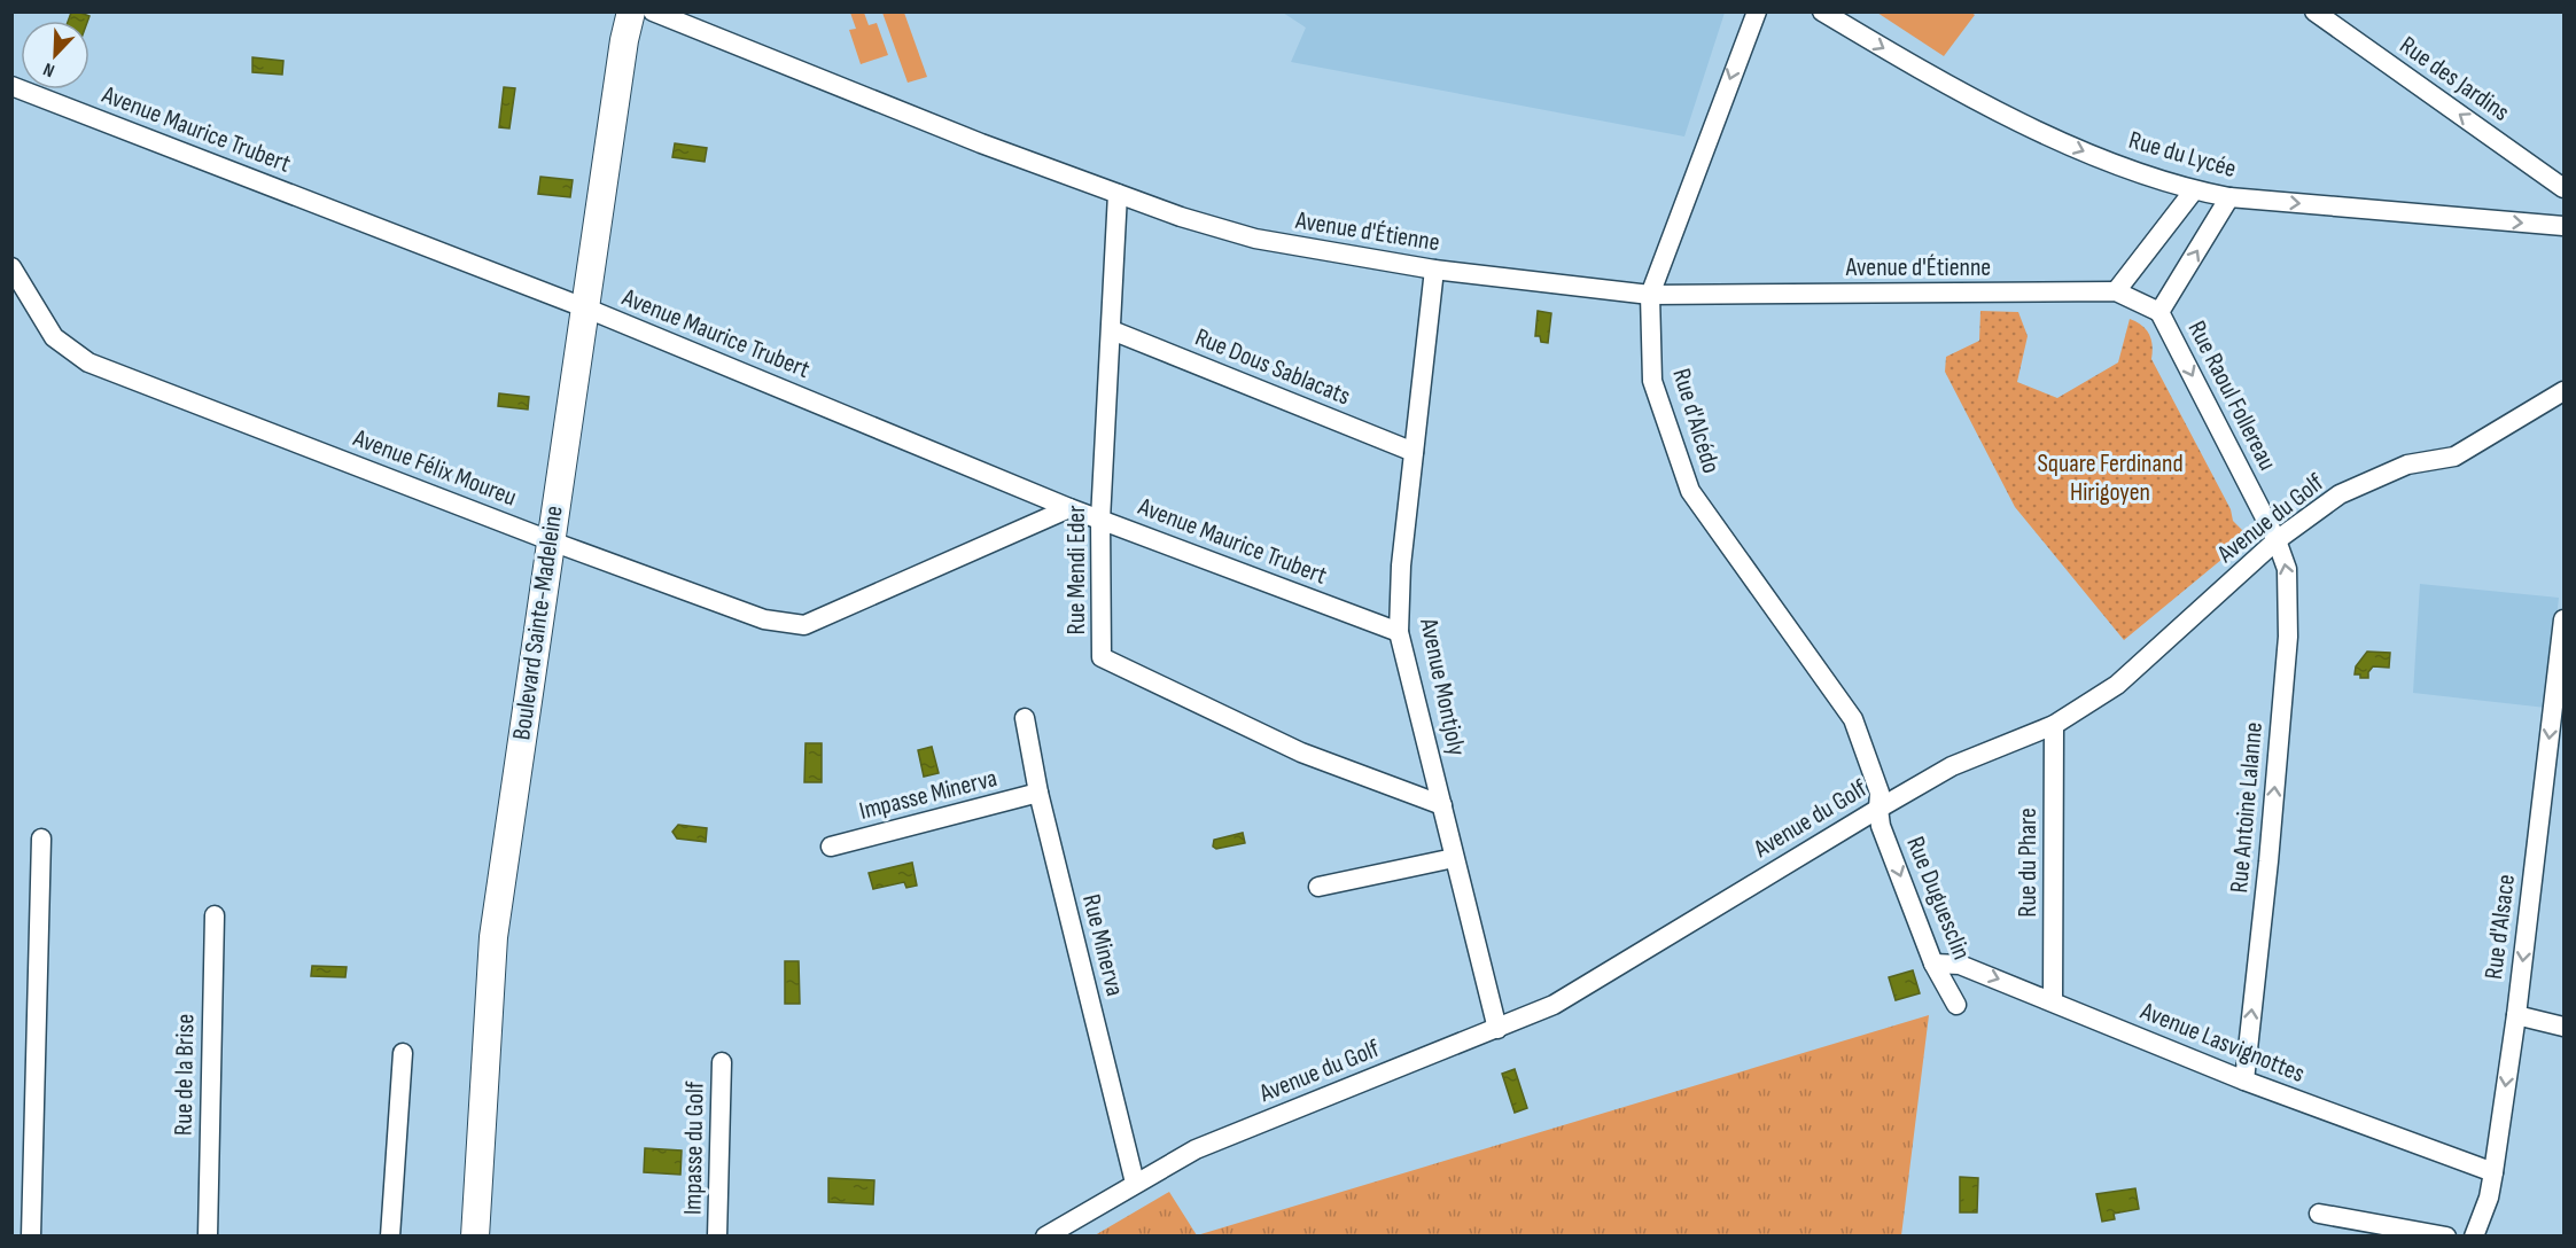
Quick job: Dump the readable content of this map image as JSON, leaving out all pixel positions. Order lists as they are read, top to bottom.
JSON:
{
  "streets": {
    "street": [
      "Rue des Jardins",
      "Avenue Maurice Trubert",
      "Rue du Lycée",
      "Avenue d'Étienne",
      "Rue Dous Sablacats",
      "Rue Raoul Follereau",
      "Rue d'Alcédo",
      "Avenue Félix Moureu",
      "Avenue du Golf",
      "Rue Mendi Eder",
      "Boulevard Sainte-Madeleine",
      "Avenue Montjoly",
      "Impasse Minerva",
      "Rue Antoine Lalanne",
      "Rue du Phare",
      "Rue Duguesclin",
      "Rue d'Alsace",
      "Rue Minerva",
      "Avenue Lasvignottes",
      "Rue de la Brise",
      "Impasse du Golf"
    ]
  },
  "crossings": [
    ["Avenue Maurice Trubert", "Avenue Félix Moureu"],
    ["Avenue Maurice Trubert", "Rue Mendi Eder"],
    ["Avenue Maurice Trubert", "Boulevard Sainte-Madeleine"],
    ["Avenue Maurice Trubert", "Avenue Montjoly"],
    ["Avenue d'Étienne", "Rue Raoul Follereau"],
    ["Avenue d'Étienne", "Rue d'Alcédo"],
    ["Avenue d'Étienne", "Rue Mendi Eder"],
    ["Avenue d'Étienne", "Avenue Montjoly"],
    ["Rue Dous Sablacats", "Rue Mendi Eder"],
    ["Rue Dous Sablacats", "Avenue Montjoly"],
    ["Rue Raoul Follereau", "Avenue du Golf"],
    ["Rue Raoul Follereau", "Rue Antoine Lalanne"],
    ["Rue d'Alcédo", "Avenue du Golf"],
    ["Rue d'Alcédo", "Rue Duguesclin"],
    ["Avenue Félix Moureu", "Boulevard Sainte-Madeleine"],
    ["Avenue du Golf", "Avenue Montjoly"],
    ["Avenue du Golf", "Rue Antoine Lalanne"],
    ["Avenue du Golf", "Rue du Phare"],
    ["Avenue du Golf", "Rue Duguesclin"],
    ["Avenue du Golf", "Rue Minerva"],
    ["Rue Mendi Eder", "Avenue Montjoly"],
    ["Impasse Minerva", "Rue Minerva"],
    ["Rue Antoine Lalanne", "Avenue Lasvignottes"],
    ["Rue du Phare", "Avenue Lasvignottes"],
    ["Rue Duguesclin", "Avenue Lasvignottes"],
    ["Rue d'Alsace", "Avenue Lasvignottes"]
  ],
  "one_way": [
    "Rue des Jardins",
    "Rue du Lycée",
    "Rue Raoul Follereau",
    "Rue Antoine Lalanne",
    "Rue Duguesclin",
    "Rue d'Alsace"
  ],
  "parks": ["Square Ferdinand Hirigoyen"],
  "north": "bottom left"
}
